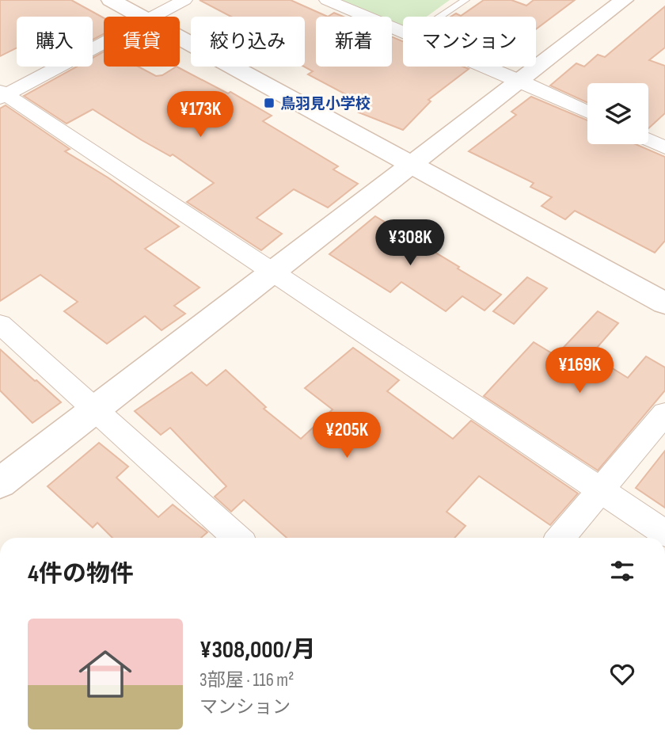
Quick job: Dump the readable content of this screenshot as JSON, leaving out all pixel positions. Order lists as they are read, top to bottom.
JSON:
{
  "places": {
    "transit": ["鳥羽見小学校"]
  },
  "page": {
    "chip": [
      "購入",
      "賃貸",
      "絞り込み",
      "新着",
      "マンション"
    ],
    "price": [
      "¥173K",
      "¥308K",
      "¥169K",
      "¥205K"
    ],
    "heading": "4件の物件",
    "list": [
      {
        "name": "¥308,000/月",
        "note": "3部屋 · 116 m² · マンション"
      }
    ]
  }
}
